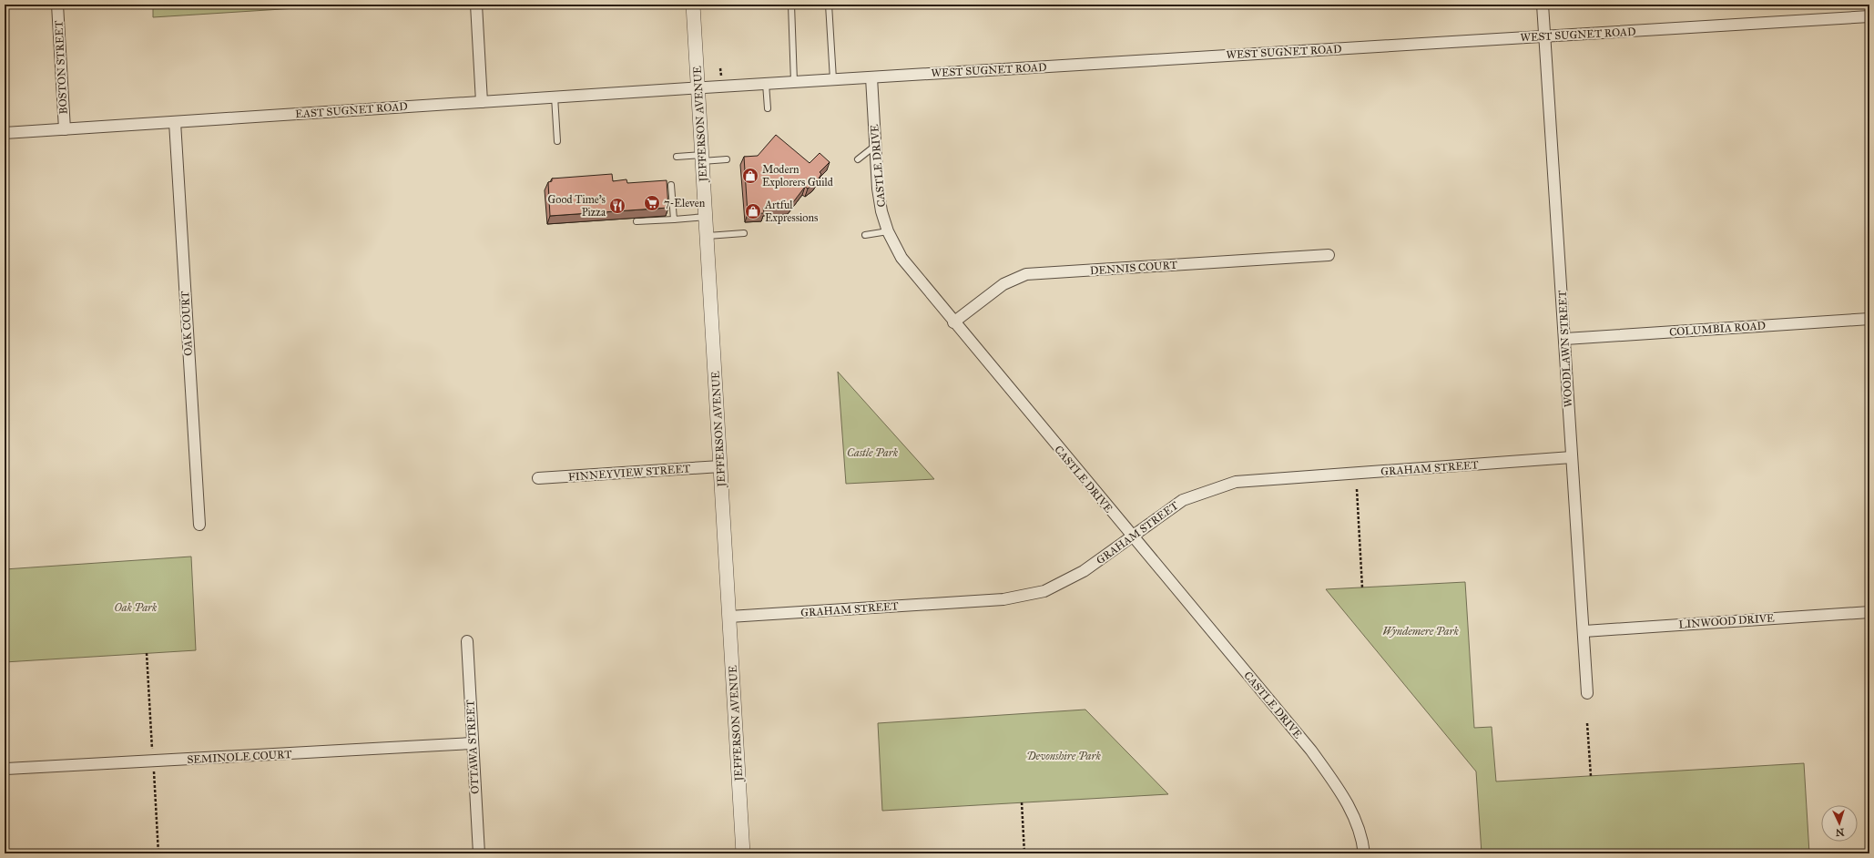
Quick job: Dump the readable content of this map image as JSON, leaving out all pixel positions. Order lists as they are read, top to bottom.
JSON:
{
  "streets": {
    "street": [
      "WEST SUGNET ROAD",
      "BOSTON STREET",
      "EAST SUGNET ROAD",
      "JEFFERSON AVENUE",
      "CASTLE DRIVE",
      "DENNIS COURT",
      "OAK COURT",
      "COLUMBIA ROAD",
      "WOODLAWN STREET",
      "GRAHAM STREET",
      "FINNEYVIEW STREET",
      "LINWOOD DRIVE",
      "OTTAWA STREET",
      "SEMINOLE COURT"
    ]
  },
  "crossings": [
    ["WEST SUGNET ROAD", "EAST SUGNET ROAD"],
    ["WEST SUGNET ROAD", "JEFFERSON AVENUE"],
    ["WEST SUGNET ROAD", "CASTLE DRIVE"],
    ["WEST SUGNET ROAD", "WOODLAWN STREET"],
    ["BOSTON STREET", "EAST SUGNET ROAD"],
    ["EAST SUGNET ROAD", "JEFFERSON AVENUE"],
    ["EAST SUGNET ROAD", "OAK COURT"],
    ["JEFFERSON AVENUE", "GRAHAM STREET"],
    ["JEFFERSON AVENUE", "FINNEYVIEW STREET"],
    ["CASTLE DRIVE", "DENNIS COURT"],
    ["CASTLE DRIVE", "GRAHAM STREET"],
    ["COLUMBIA ROAD", "WOODLAWN STREET"],
    ["WOODLAWN STREET", "GRAHAM STREET"],
    ["WOODLAWN STREET", "LINWOOD DRIVE"],
    ["OTTAWA STREET", "SEMINOLE COURT"]
  ],
  "parks": [
    "Castle Park",
    "Oak Park",
    "Wyndemere Park",
    "Devonshire Park"
  ],
  "places": {
    "shop": ["Modern Explorers Guild", "Artful Expressions"],
    "supermarket": ["7-Eleven"],
    "restaurant": ["Good Time's Pizza"]
  },
  "north": "bottom"
}
